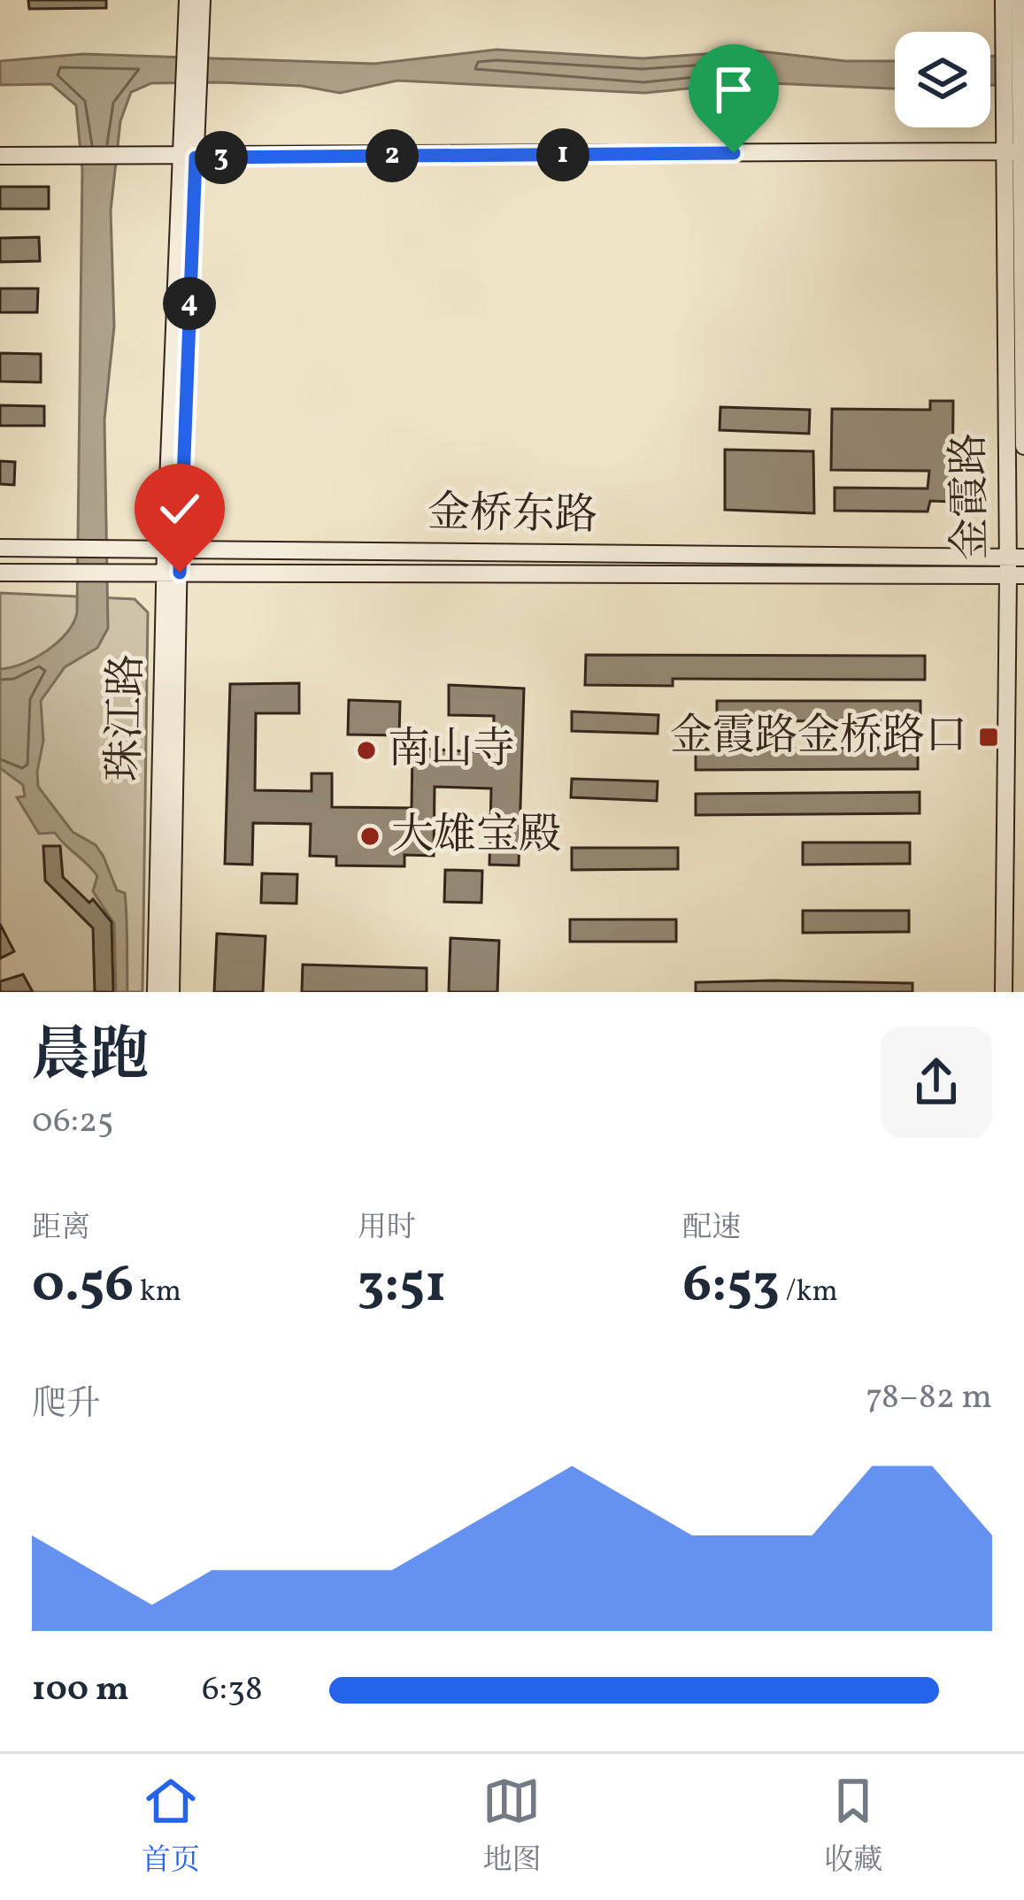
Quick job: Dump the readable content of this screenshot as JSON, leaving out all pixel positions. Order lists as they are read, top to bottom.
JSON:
{
  "streets": {
    "street": ["金霞路", "金桥东路", "珠江路"]
  },
  "crossings": [
    ["金霞路", "金桥东路"],
    ["金桥东路", "珠江路"]
  ],
  "places": {
    "transit": ["金霞路金桥路口"],
    "other": ["南山寺", "大雄宝殿"]
  },
  "page": {
    "pins": [
      "1",
      "2",
      "3",
      "4"
    ],
    "heading": ["晨跑", "06:25"],
    "stats": [
      ["距离", "0.56 km"],
      ["用时", "3:51"],
      ["配速", "6:53 /km"]
    ],
    "chart": ["爬升", "78–82 m"],
    "list": [
      {
        "name": "100 m",
        "note": "6:38"
      }
    ],
    "tabs": ["首页", "地图", "收藏"]
  }
}
